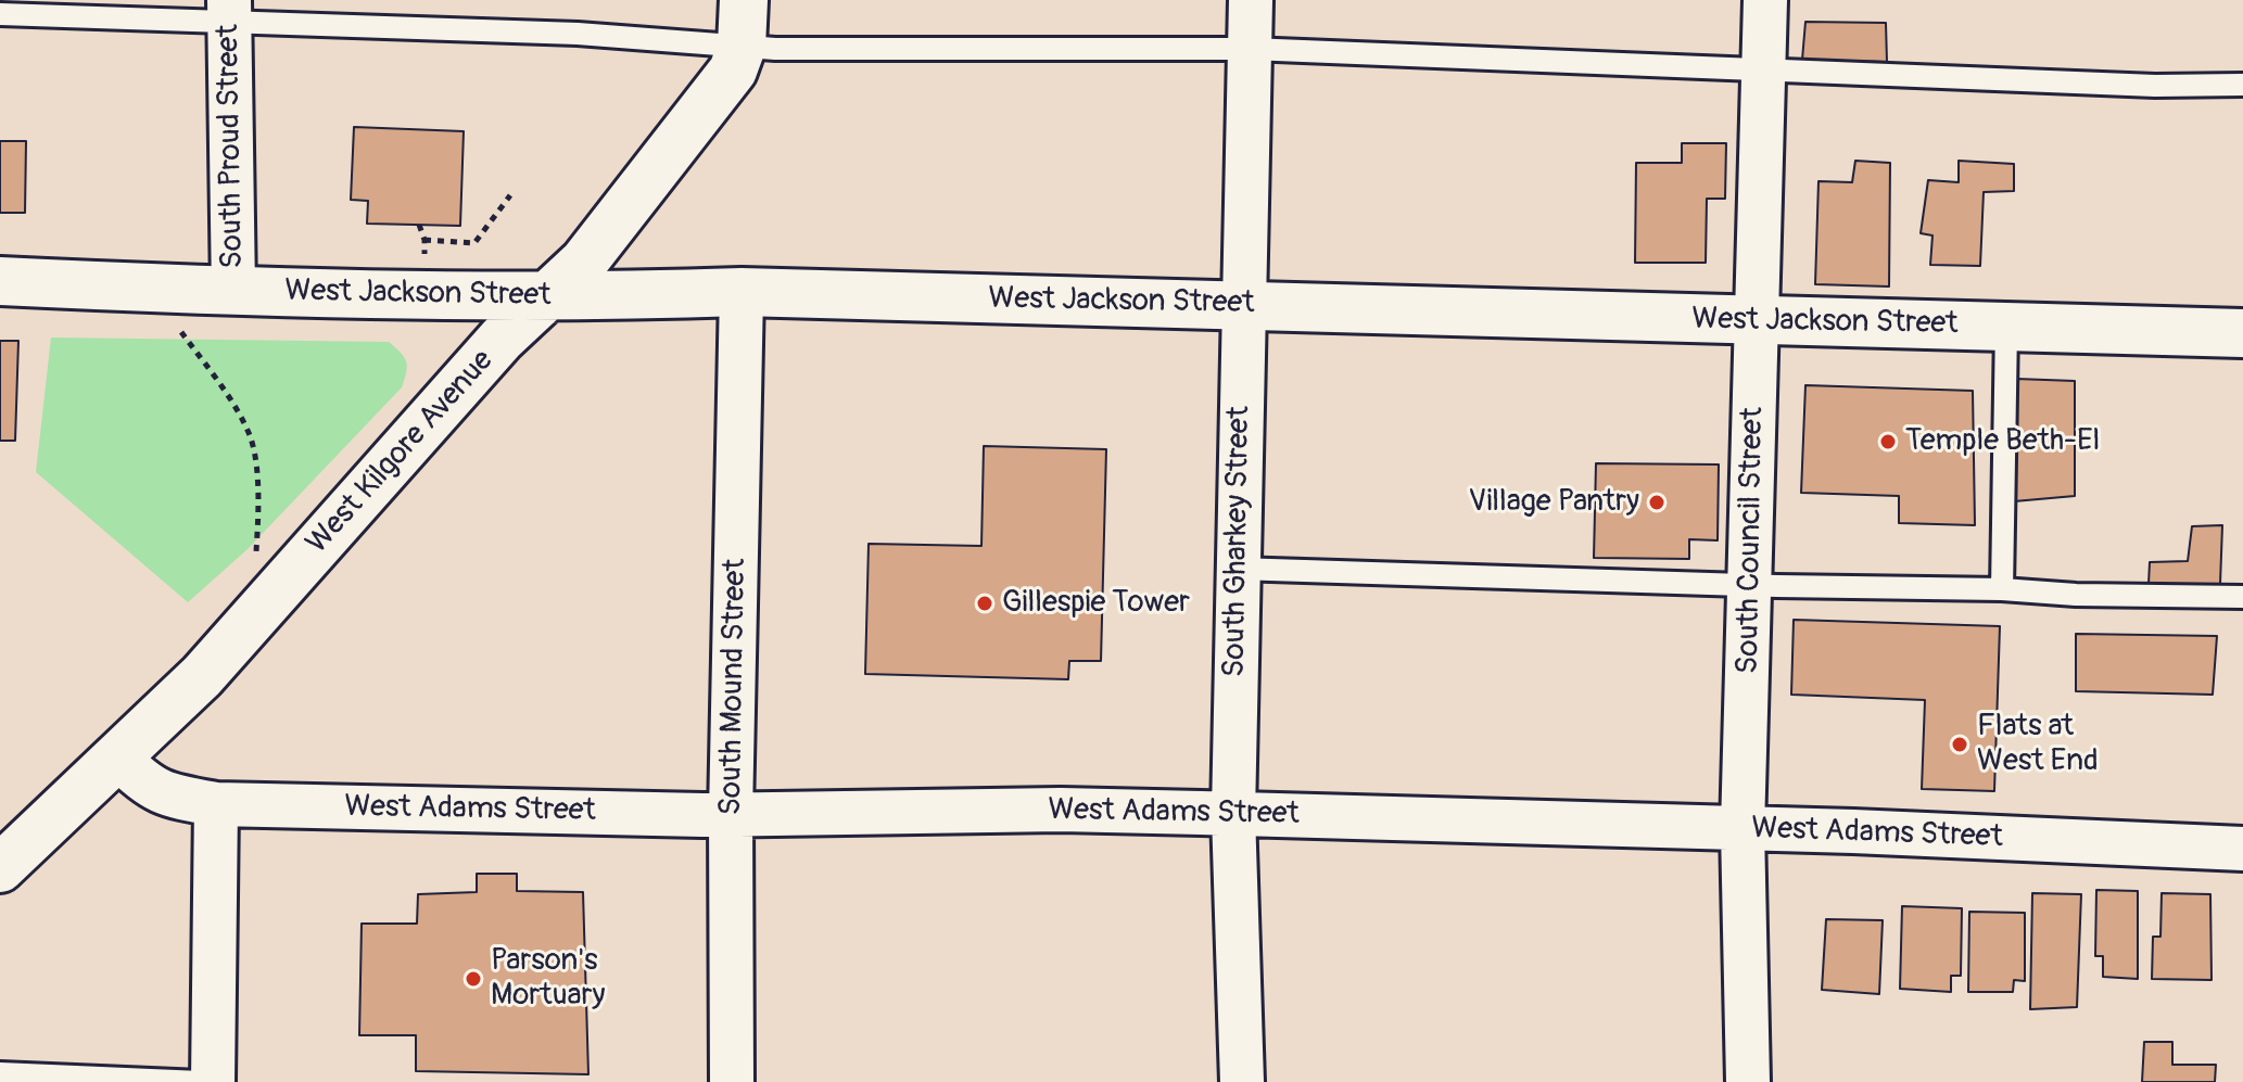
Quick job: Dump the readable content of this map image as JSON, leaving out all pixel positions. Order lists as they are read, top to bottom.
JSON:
{
  "streets": {
    "main road": ["West Jackson Street", "West Kilgore Avenue"],
    "street": [
      "South Proud Street",
      "South Council Street",
      "South Gharkey Street",
      "South Mound Street",
      "West Adams Street"
    ]
  },
  "crossings": [
    ["South Proud Street", "West Jackson Street"],
    ["West Jackson Street", "West Kilgore Avenue"],
    ["West Jackson Street", "South Council Street"],
    ["West Jackson Street", "South Gharkey Street"],
    ["West Jackson Street", "South Mound Street"],
    ["West Kilgore Avenue", "West Adams Street"],
    ["South Council Street", "West Adams Street"],
    ["South Gharkey Street", "West Adams Street"],
    ["South Mound Street", "West Adams Street"]
  ],
  "places": [
    "Temple Beth-El",
    "Village Pantry",
    "Gillespie Tower",
    "Flats at West End",
    "Parson's Mortuary"
  ]
}
